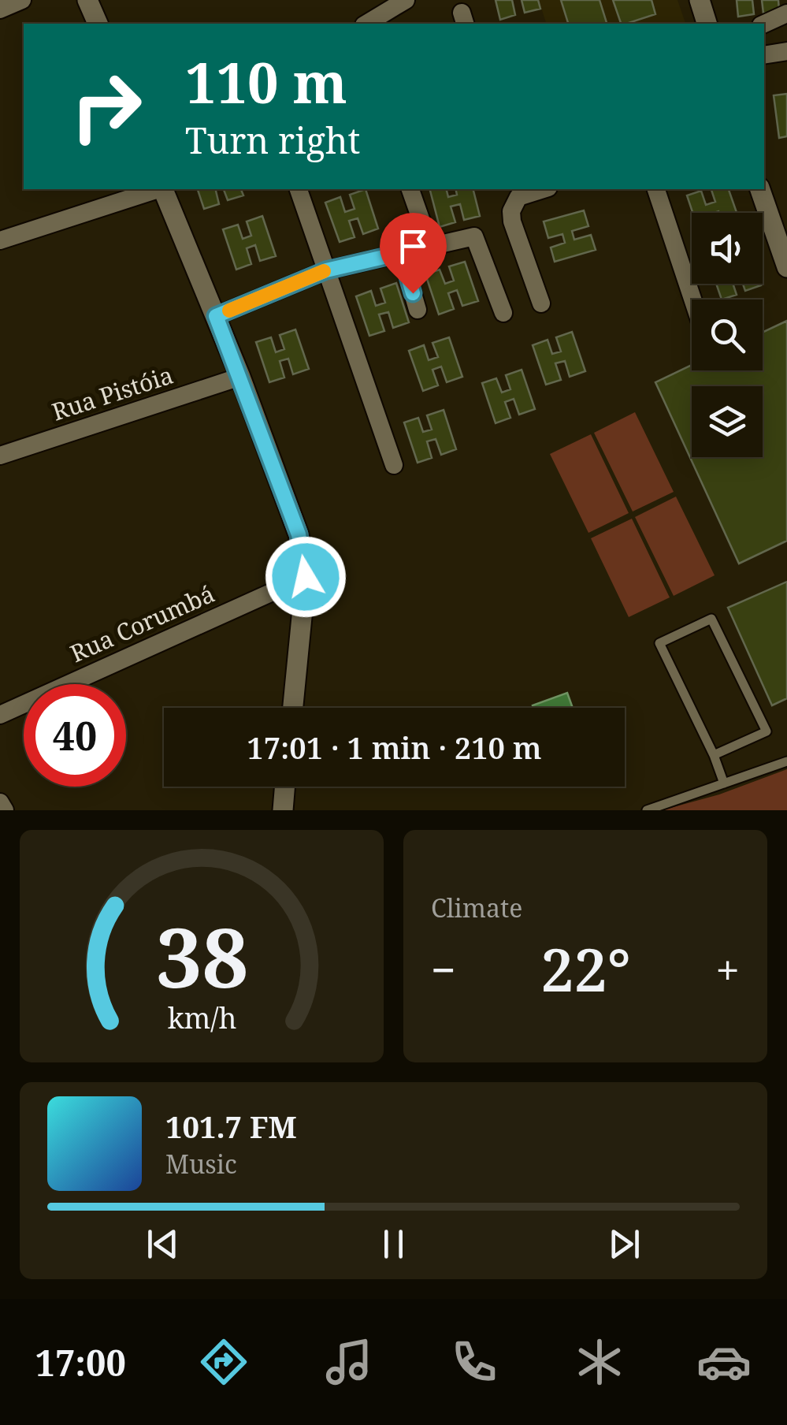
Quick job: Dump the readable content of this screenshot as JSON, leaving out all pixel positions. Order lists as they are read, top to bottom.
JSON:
{
  "streets": {
    "street": ["Rua Pistóia", "Rua Corumbá"]
  },
  "page": {
    "turn": ["110 m", "Turn right"],
    "limit": "40",
    "trip": "17:01 · 1 min · 210 m",
    "tile": "Climate",
    "heat": ["−", "22°", "+"],
    "song": ["101.7 FM", "Music"],
    "tabs": "17:00",
    "gauge": ["38", "km/h"]
  }
}
